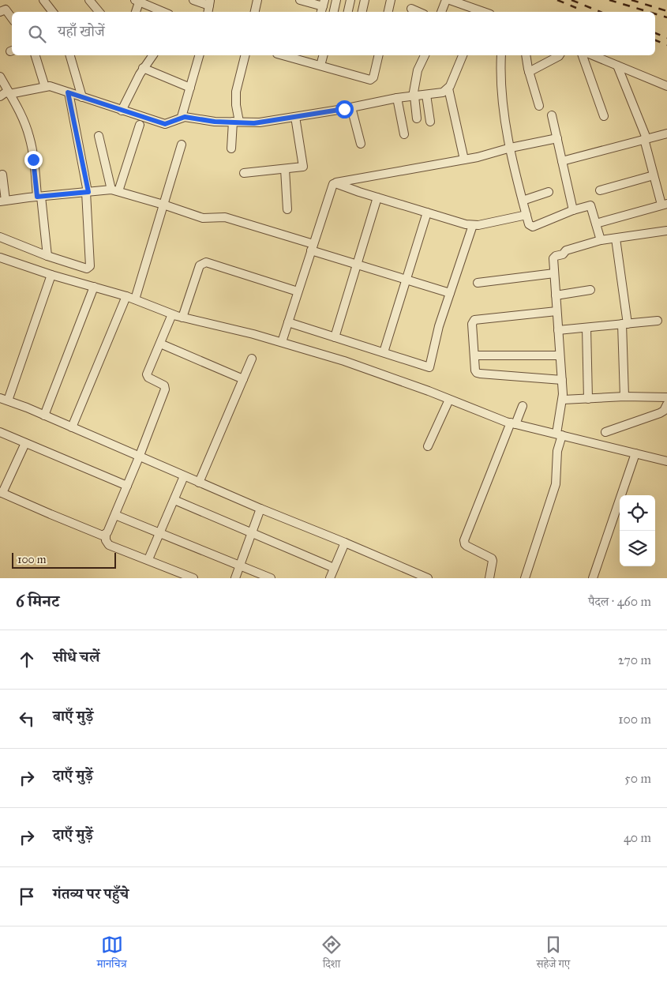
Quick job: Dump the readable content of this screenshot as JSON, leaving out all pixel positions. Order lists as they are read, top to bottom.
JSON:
{
  "scale_bar": "100 m",
  "page": {
    "search": "यहाँ खोजें",
    "scale": "100 m",
    "heading": ["6 मिनट", "पैदल · 460 m"],
    "list": [
      ["सीधे चलें", "270 m"],
      ["बाएँ मुड़ें", "100 m"],
      ["दाएँ मुड़ें", "50 m"],
      ["दाएँ मुड़ें", "40 m"],
      "गंतव्य पर पहुँचे"
    ],
    "nav": ["मानचित्र", "दिशा", "सहेजे गए"]
  }
}
